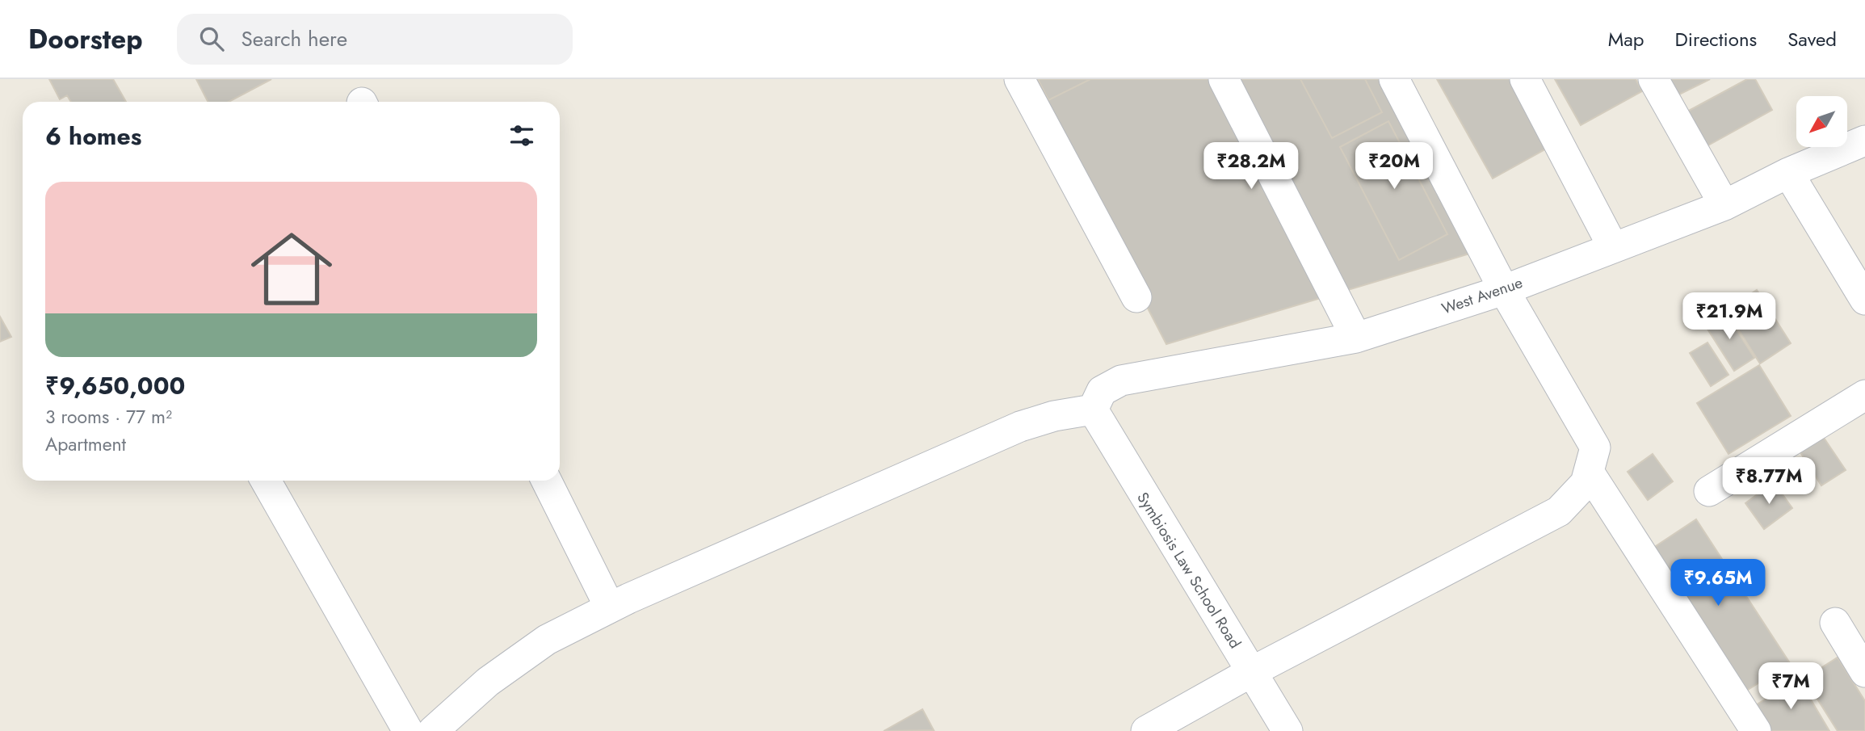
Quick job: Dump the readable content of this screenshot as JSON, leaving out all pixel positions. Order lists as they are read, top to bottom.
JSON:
{
  "streets": {
    "street": ["West Avenue", "Symbiosis Law School Road"]
  },
  "crossings": [
    ["West Avenue", "Symbiosis Law School Road"]
  ],
  "north": "bottom left",
  "page": {
    "header": "Doorstep",
    "search": "Search here",
    "nav": ["Map", "Directions", "Saved"],
    "heading": "6 homes",
    "price": [
      "₹28.2M",
      "₹20M",
      "₹21.9M",
      "₹8.77M",
      "₹9.65M",
      "₹7M"
    ],
    "list": [
      {
        "name": "₹9,650,000",
        "note": "3 rooms · 77 m² · Apartment"
      }
    ]
  }
}
